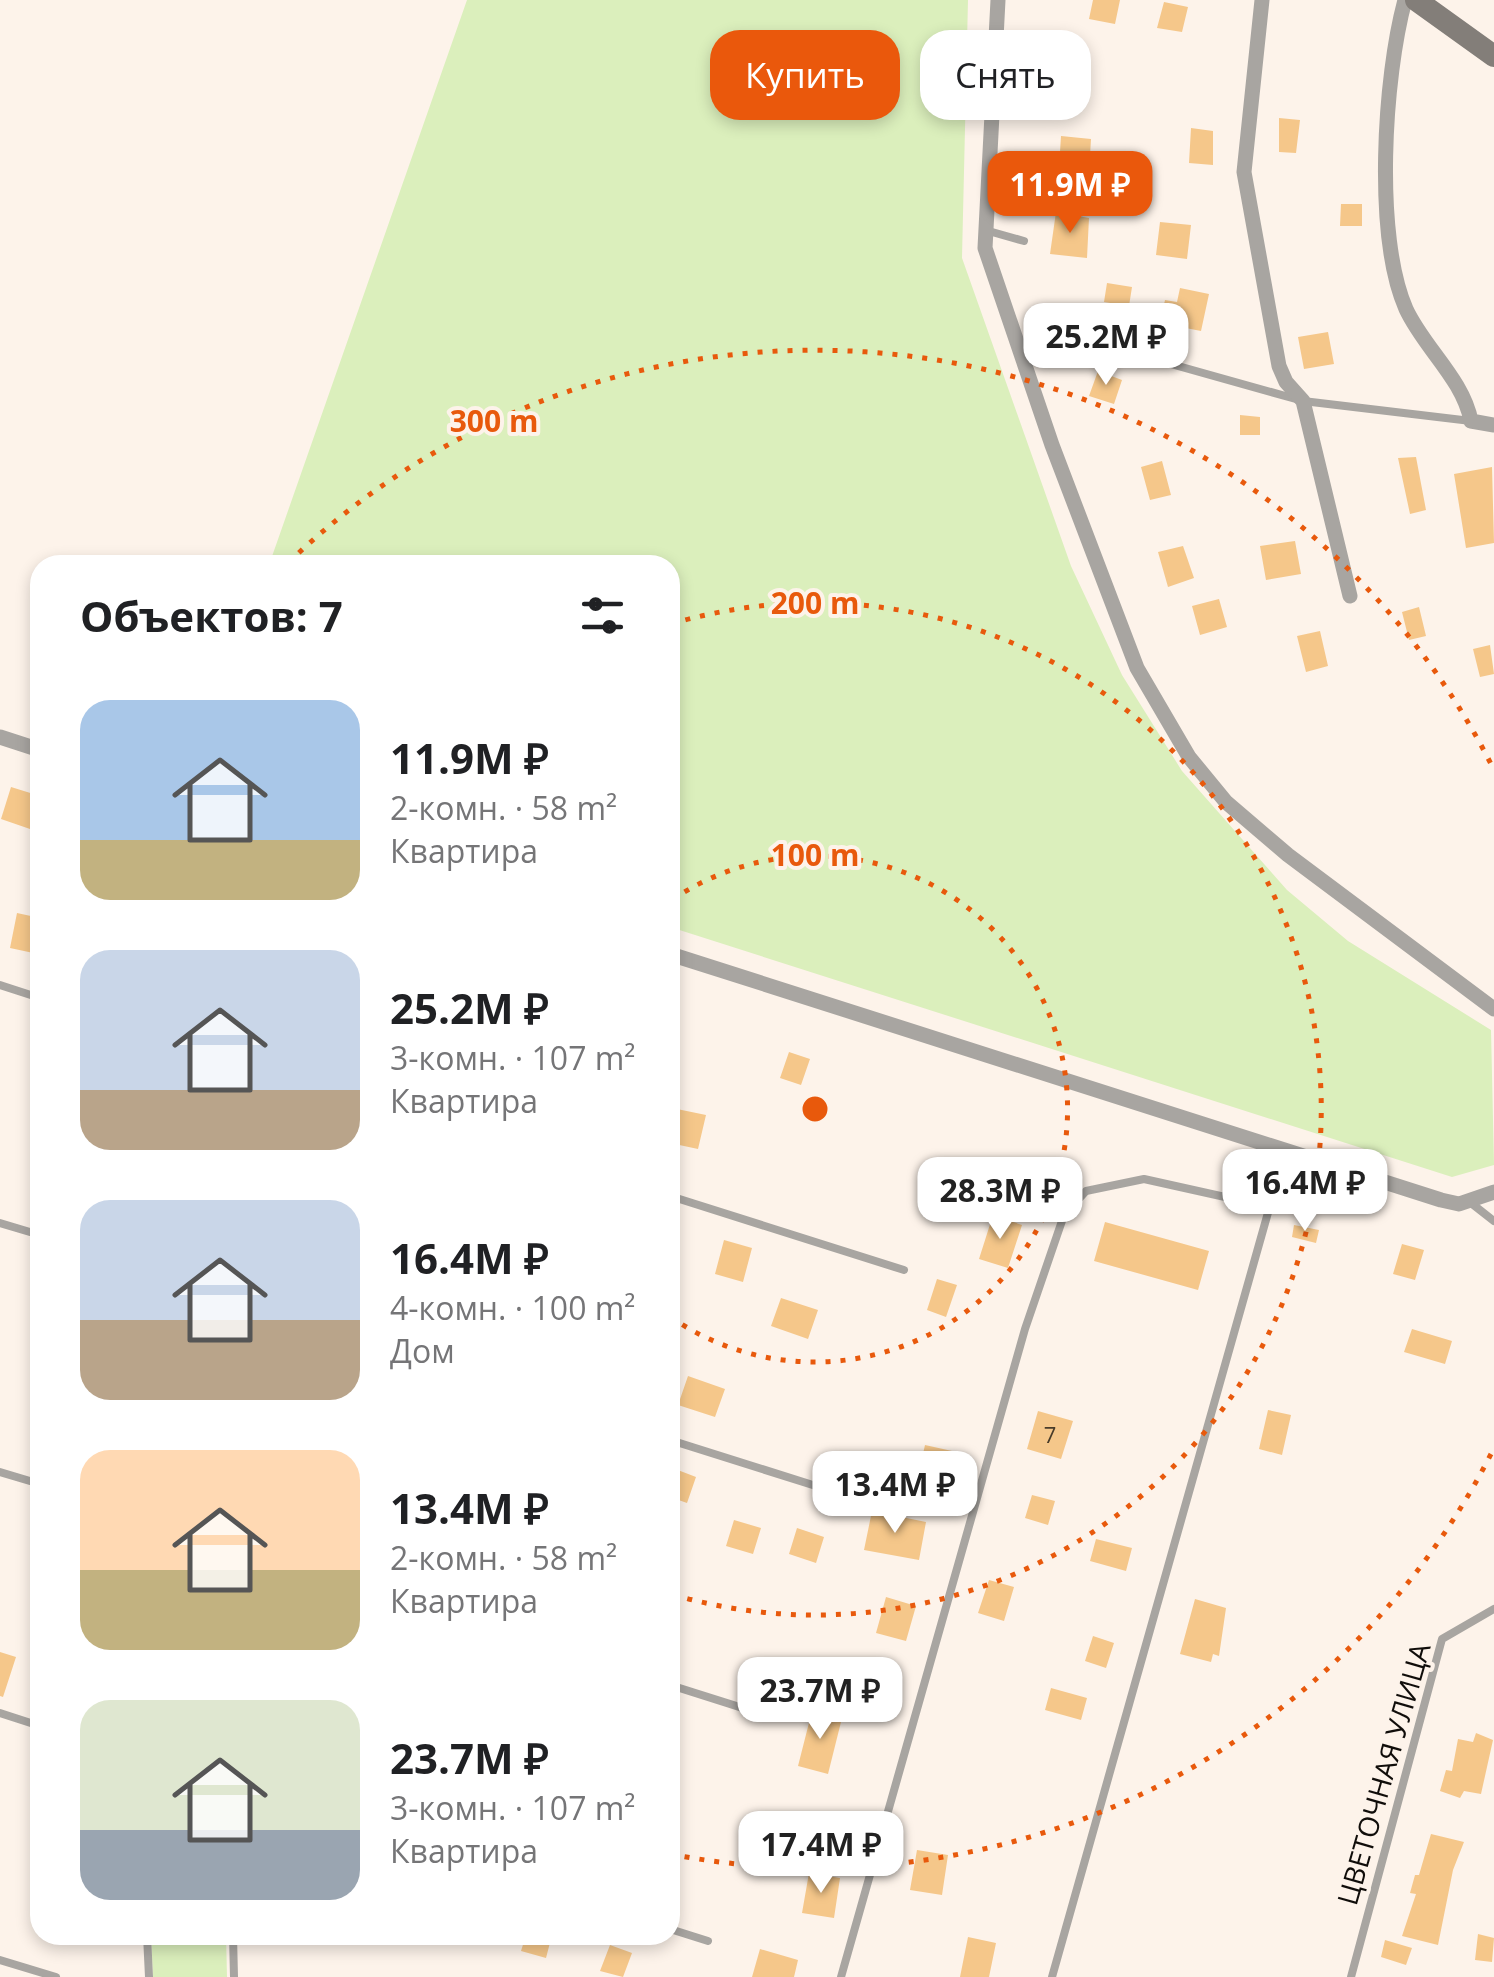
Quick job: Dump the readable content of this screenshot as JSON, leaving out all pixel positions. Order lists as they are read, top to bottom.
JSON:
{
  "streets": {
    "lane": ["ЦВЕТОЧНАЯ УЛИЦА"]
  },
  "house_numbers": ["7"],
  "page": {
    "chip": ["Купить", "Снять"],
    "price": [
      "11.9M ₽",
      "25.2M ₽",
      "16.4M ₽",
      "28.3M ₽",
      "13.4M ₽",
      "23.7M ₽",
      "17.4M ₽"
    ],
    "heading": "Объектов: 7",
    "list": [
      {
        "name": "11.9M ₽",
        "note": "2-комн. · 58 m² · Квартира"
      },
      {
        "name": "25.2M ₽",
        "note": "3-комн. · 107 m² · Квартира"
      },
      {
        "name": "16.4M ₽",
        "note": "4-комн. · 100 m² · Дом"
      },
      {
        "name": "13.4M ₽",
        "note": "2-комн. · 58 m² · Квартира"
      },
      {
        "name": "23.7M ₽",
        "note": "3-комн. · 107 m² · Квартира"
      }
    ]
  },
  "rings": ["300 m", "200 m", "100 m"]
}
